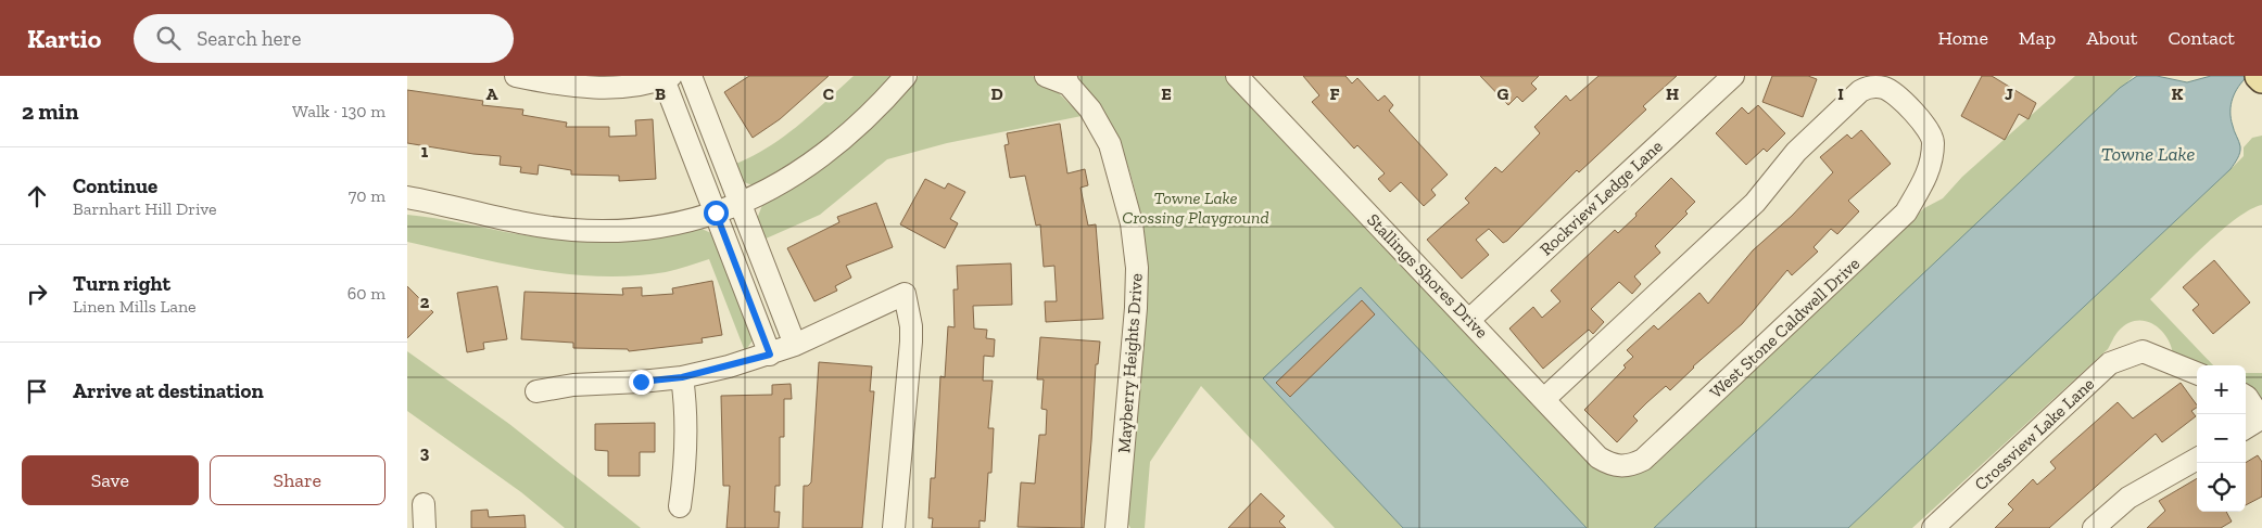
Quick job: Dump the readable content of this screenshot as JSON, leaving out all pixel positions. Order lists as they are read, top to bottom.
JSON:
{
  "streets": {
    "street": [
      "Rockview Ledge Lane",
      "Stallings Shores Drive",
      "West Stone Caldwell Drive",
      "Mayberry Heights Drive",
      "Crossview Lake Lane"
    ]
  },
  "crossings": [
    ["Rockview Ledge Lane", "Stallings Shores Drive"],
    ["Stallings Shores Drive", "West Stone Caldwell Drive"]
  ],
  "water": ["Towne Lake"],
  "parks": ["Towne Lake Crossing Playground"],
  "page": {
    "header": "Kartio",
    "search": "Search here",
    "nav": [
      "Home",
      "Map",
      "About",
      "Contact"
    ],
    "heading": ["2 min", "Walk · 130 m"],
    "list": [
      ["Continue", "Barnhart Hill Drive", "70 m"],
      ["Turn right", "Linen Mills Lane", "60 m"],
      "Arrive at destination"
    ],
    "map_buttons": ["+", "−"],
    "buttons": ["Save", "Share"]
  },
  "grid": {
    "columns": [
      "A",
      "B",
      "C",
      "D",
      "E",
      "F",
      "G",
      "H",
      "I",
      "J",
      "K"
    ],
    "rows": ["1", "2", "3"]
  }
}
